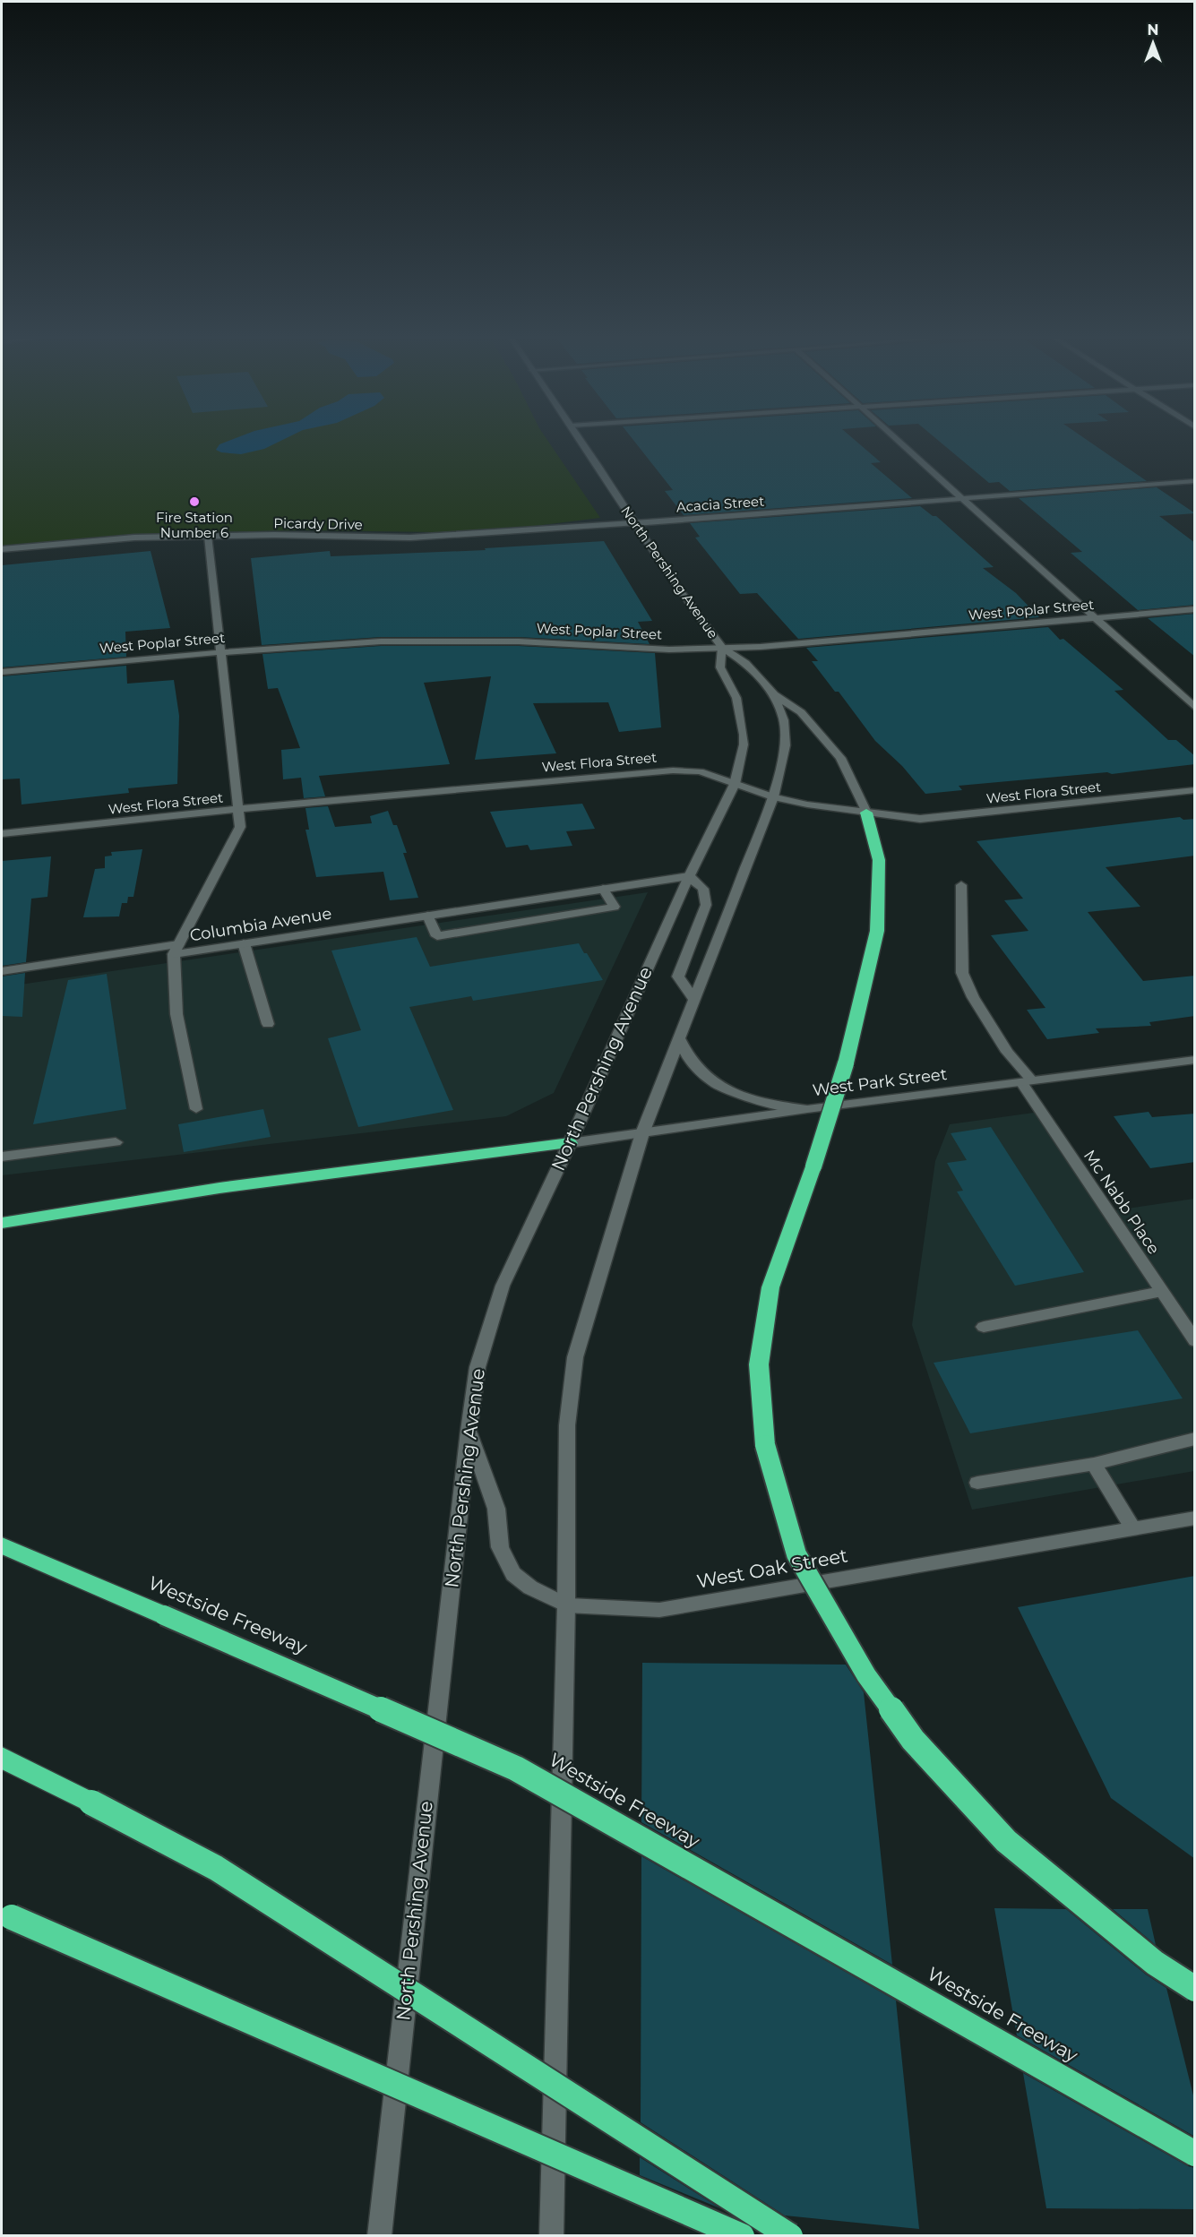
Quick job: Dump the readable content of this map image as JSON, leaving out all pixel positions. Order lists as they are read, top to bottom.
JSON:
{
  "streets": {
    "highway": ["Westside Freeway"],
    "street": [
      "Acacia Street",
      "Picardy Drive",
      "North Pershing Avenue",
      "West Poplar Street",
      "West Flora Street",
      "Columbia Avenue",
      "West Park Street",
      "Mc Nabb Place",
      "West Oak Street"
    ]
  },
  "crossings": [
    ["Acacia Street", "Picardy Drive"],
    ["Acacia Street", "North Pershing Avenue"],
    ["Picardy Drive", "North Pershing Avenue"],
    ["Picardy Drive", "Columbia Avenue"],
    ["North Pershing Avenue", "West Poplar Street"],
    ["North Pershing Avenue", "West Flora Street"],
    ["North Pershing Avenue", "Columbia Avenue"],
    ["North Pershing Avenue", "West Park Street"],
    ["North Pershing Avenue", "West Oak Street"],
    ["West Poplar Street", "Columbia Avenue"],
    ["West Flora Street", "Columbia Avenue"],
    ["West Park Street", "Mc Nabb Place"]
  ],
  "places": ["Fire Station Number 6"],
  "north": "top"
}
